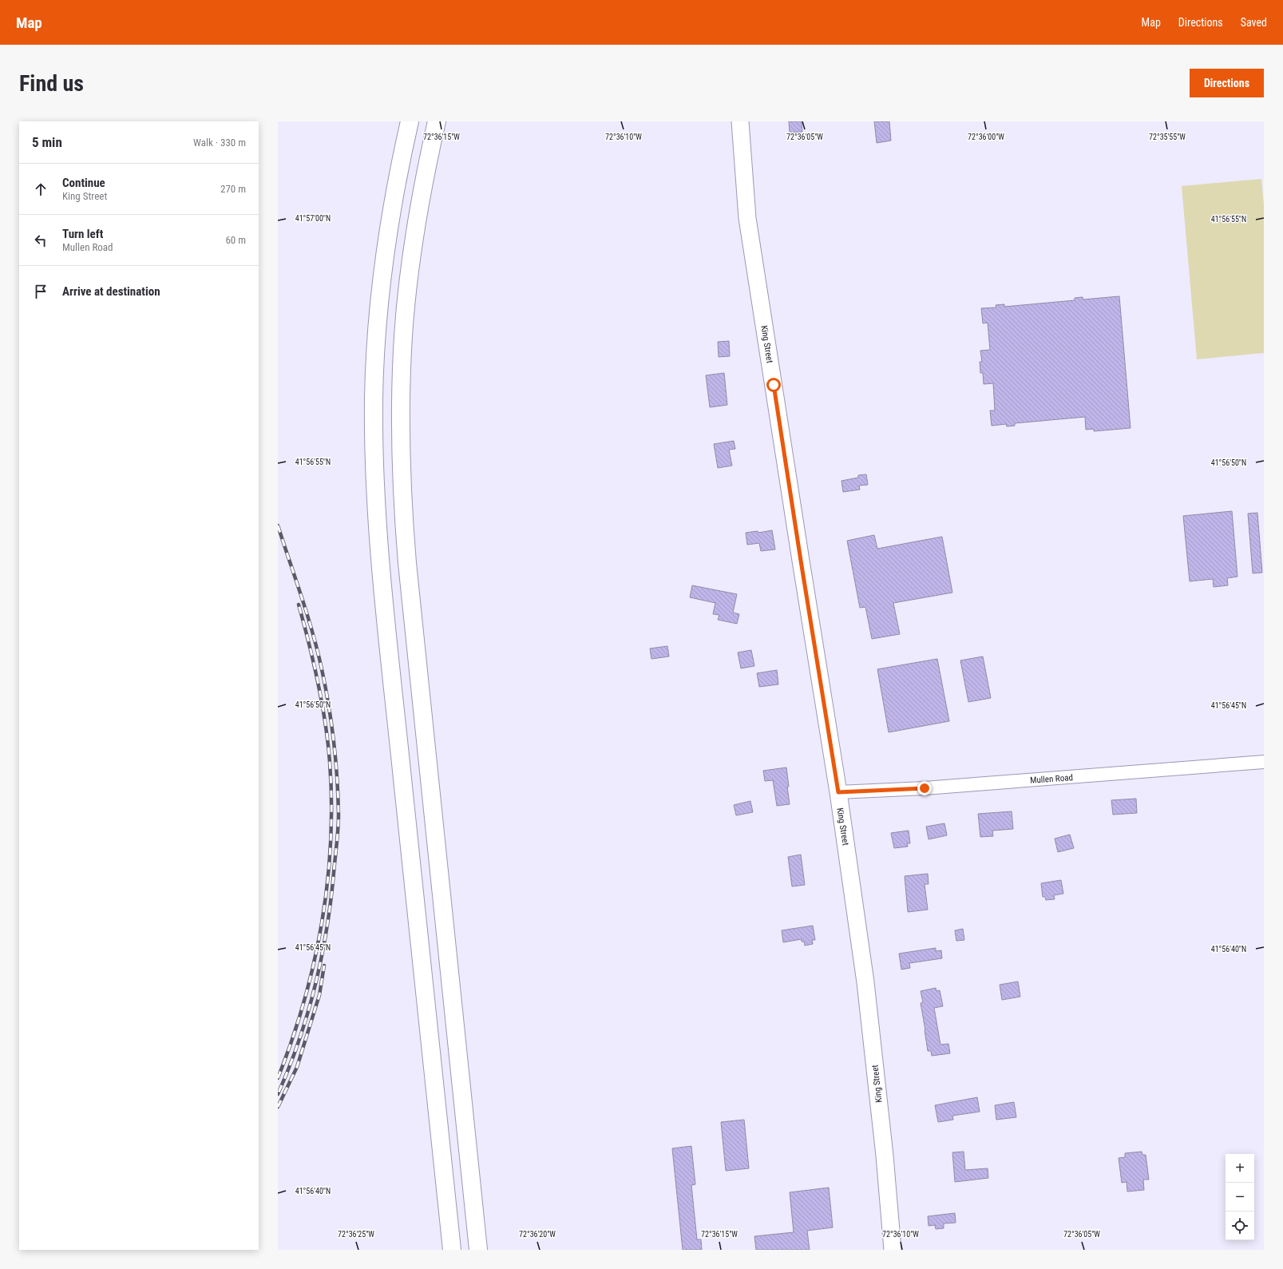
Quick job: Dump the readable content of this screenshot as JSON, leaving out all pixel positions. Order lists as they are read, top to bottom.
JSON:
{
  "streets": {
    "main road": ["King Street"],
    "street": ["Mullen Road"]
  },
  "crossings": [
    ["King Street", "Mullen Road"]
  ],
  "page": {
    "header": "Map",
    "nav": ["Map", "Directions", "Saved"],
    "buttons": "Directions",
    "title": "Find us",
    "heading": ["5 min", "Walk · 330 m"],
    "list": [
      ["Continue", "King Street", "270 m"],
      ["Turn left", "Mullen Road", "60 m"],
      "Arrive at destination"
    ],
    "map_buttons": ["+", "−"]
  },
  "coordinates": [
    "72°36'15\"W",
    "72°36'10\"W",
    "72°36'05\"W",
    "72°36'00\"W",
    "72°35'55\"W",
    "41°57'00\"N",
    "41°56'55\"N",
    "41°56'50\"N",
    "41°56'45\"N",
    "41°56'40\"N",
    "72°36'25\"W",
    "72°36'20\"W"
  ]
}
